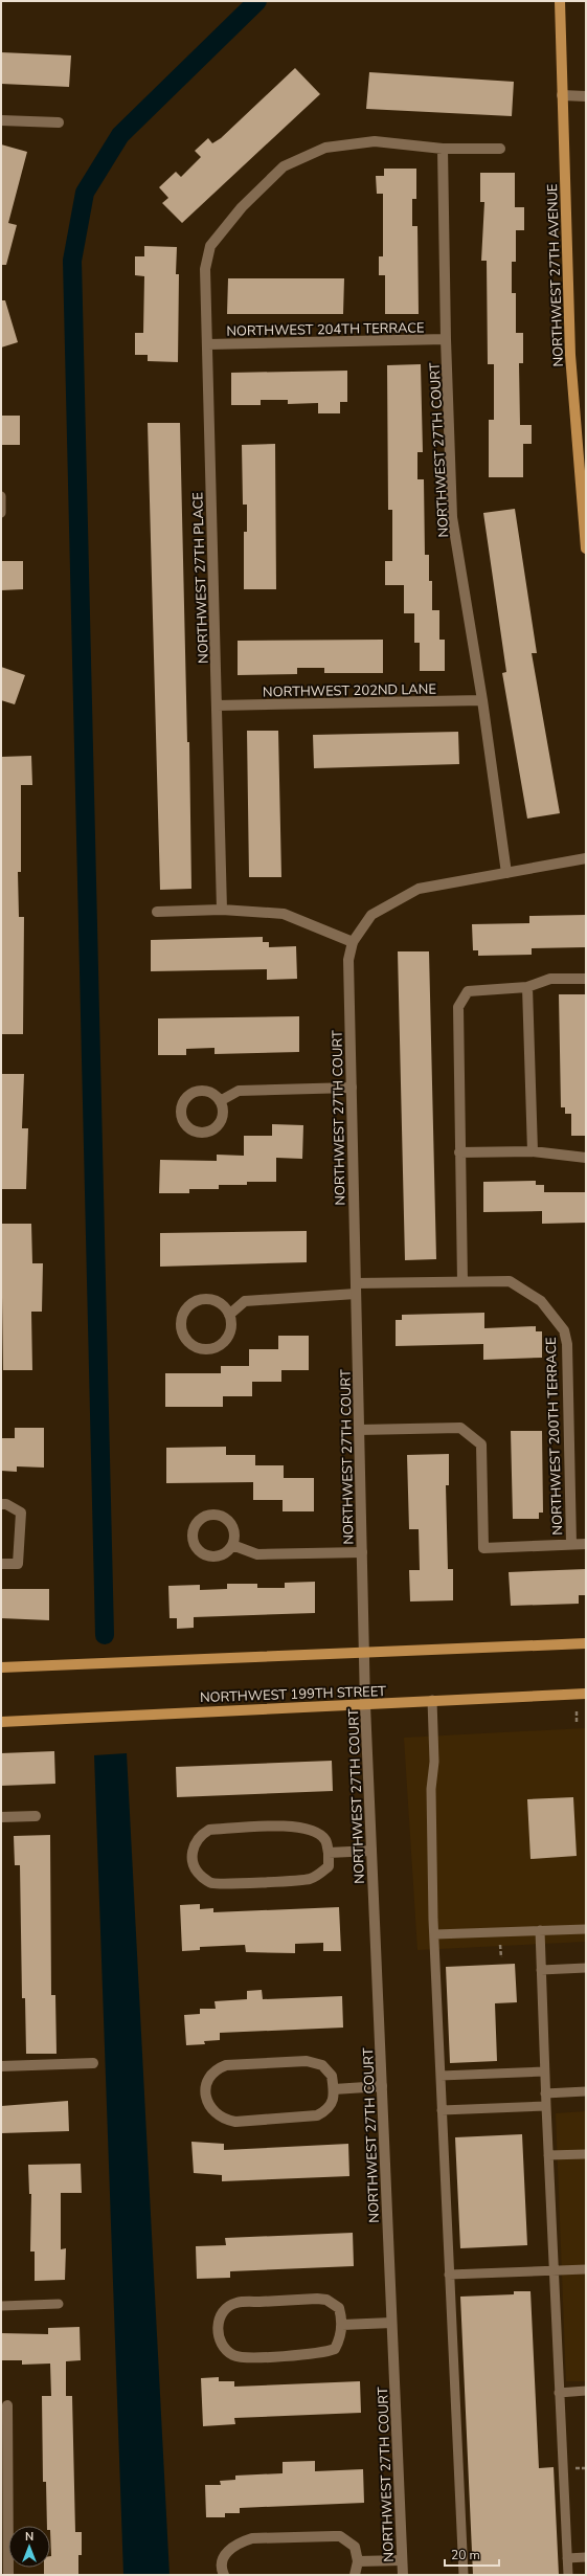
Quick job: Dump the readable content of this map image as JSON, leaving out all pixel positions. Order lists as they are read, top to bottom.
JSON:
{
  "streets": {
    "main road": ["NORTHWEST 27TH AVENUE", "NORTHWEST 199TH STREET"],
    "street": [
      "NORTHWEST 204TH TERRACE",
      "NORTHWEST 27TH COURT",
      "NORTHWEST 27TH PLACE",
      "NORTHWEST 202ND LANE",
      "NORTHWEST 200TH TERRACE"
    ]
  },
  "crossings": [
    ["NORTHWEST 204TH TERRACE", "NORTHWEST 27TH COURT"],
    ["NORTHWEST 204TH TERRACE", "NORTHWEST 27TH PLACE"],
    ["NORTHWEST 27TH COURT", "NORTHWEST 27TH PLACE"],
    ["NORTHWEST 27TH COURT", "NORTHWEST 202ND LANE"],
    ["NORTHWEST 27TH COURT", "NORTHWEST 200TH TERRACE"],
    ["NORTHWEST 27TH COURT", "NORTHWEST 199TH STREET"],
    ["NORTHWEST 27TH PLACE", "NORTHWEST 202ND LANE"]
  ],
  "scale_bar": "20 m",
  "north": "top"
}
